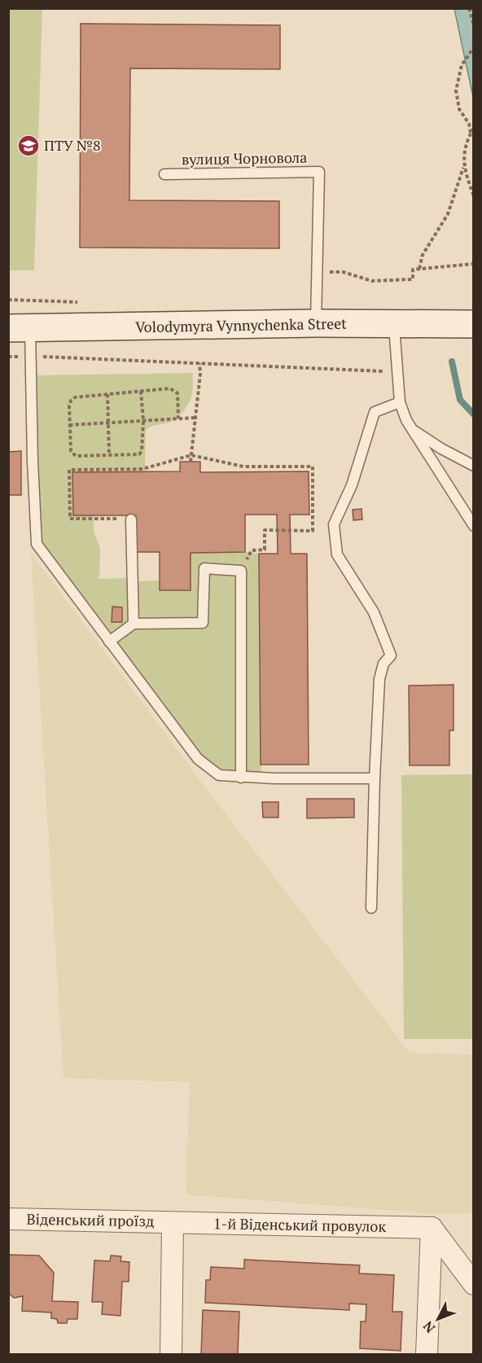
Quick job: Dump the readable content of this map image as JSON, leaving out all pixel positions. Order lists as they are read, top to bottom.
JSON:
{
  "streets": {
    "main road": ["Volodymyra Vynnychenka Street"],
    "street": ["Віденський проїзд", "1-й Віденський провулок"],
    "lane": ["вулиця Чорновола"]
  },
  "crossings": [
    ["вулиця Чорновола", "Volodymyra Vynnychenka Street"],
    ["Віденський проїзд", "1-й Віденський провулок"]
  ],
  "places": {
    "school or university": ["ПТУ №8"]
  },
  "north": "bottom left"
}
